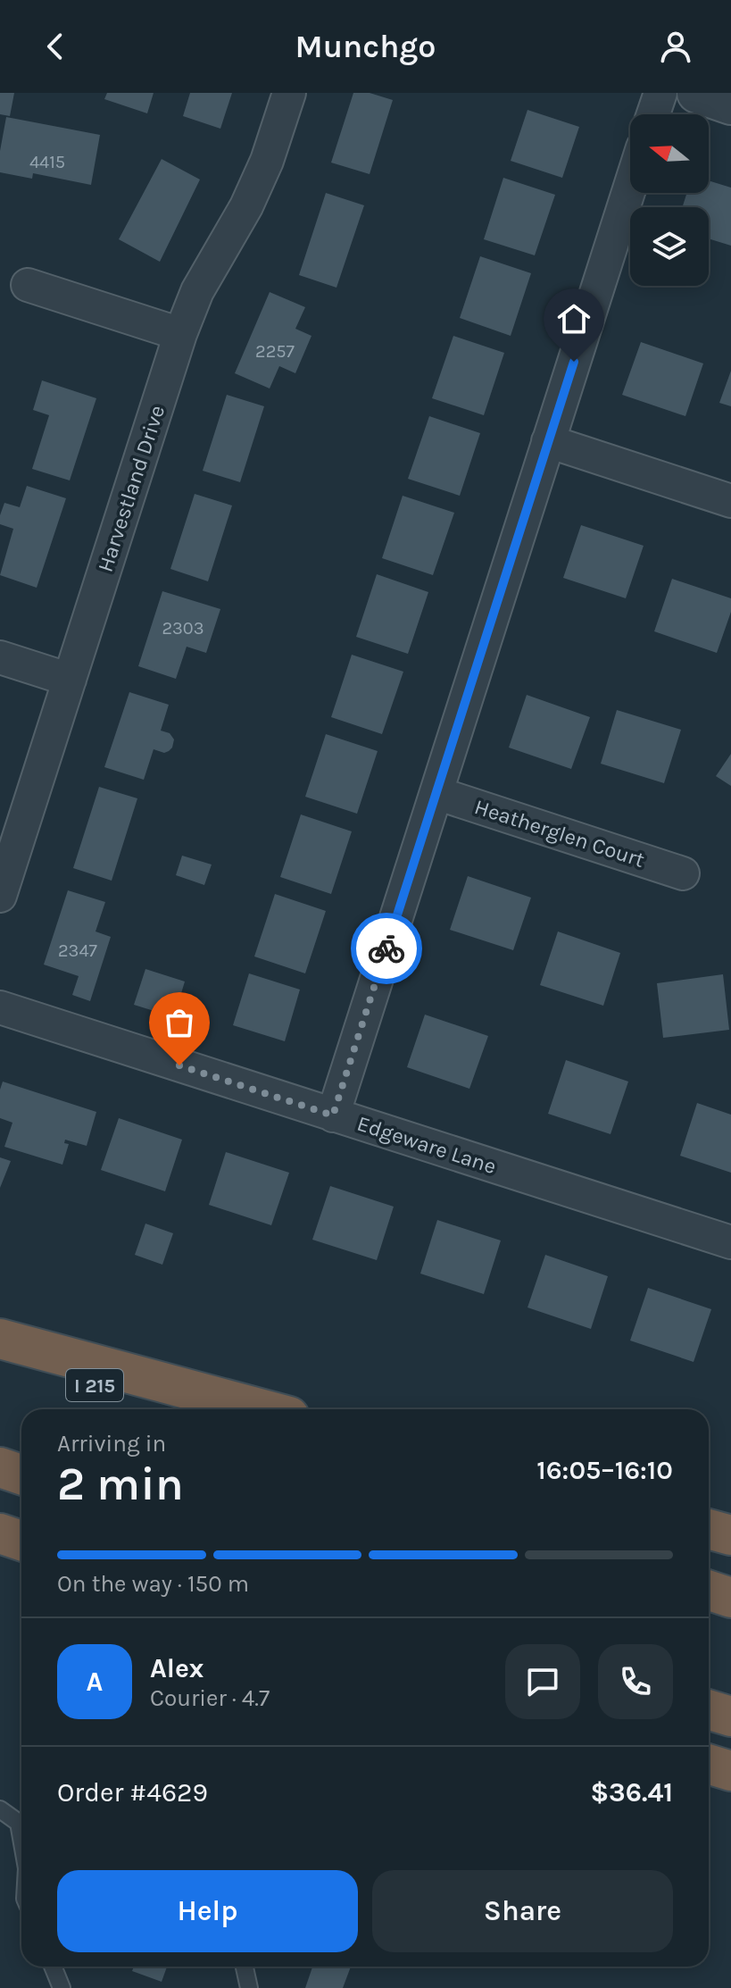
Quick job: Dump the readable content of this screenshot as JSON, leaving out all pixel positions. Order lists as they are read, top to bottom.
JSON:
{
  "streets": {
    "highway": ["I 215"],
    "street": ["Harvestland Drive", "Heatherglen Court", "Edgeware Lane"]
  },
  "house_numbers": [
    "4415",
    "2257",
    "2303",
    "2347"
  ],
  "north": "left",
  "page": {
    "header": "Munchgo",
    "heading": ["2 min", "Arriving in", "16:05–16:10"],
    "panel": [
      "Alex",
      "Courier · 4.7",
      "Order #4629",
      "$36.41"
    ],
    "bar": "On the way · 150 m",
    "round": "A",
    "buttons": ["Help", "Share"]
  }
}
